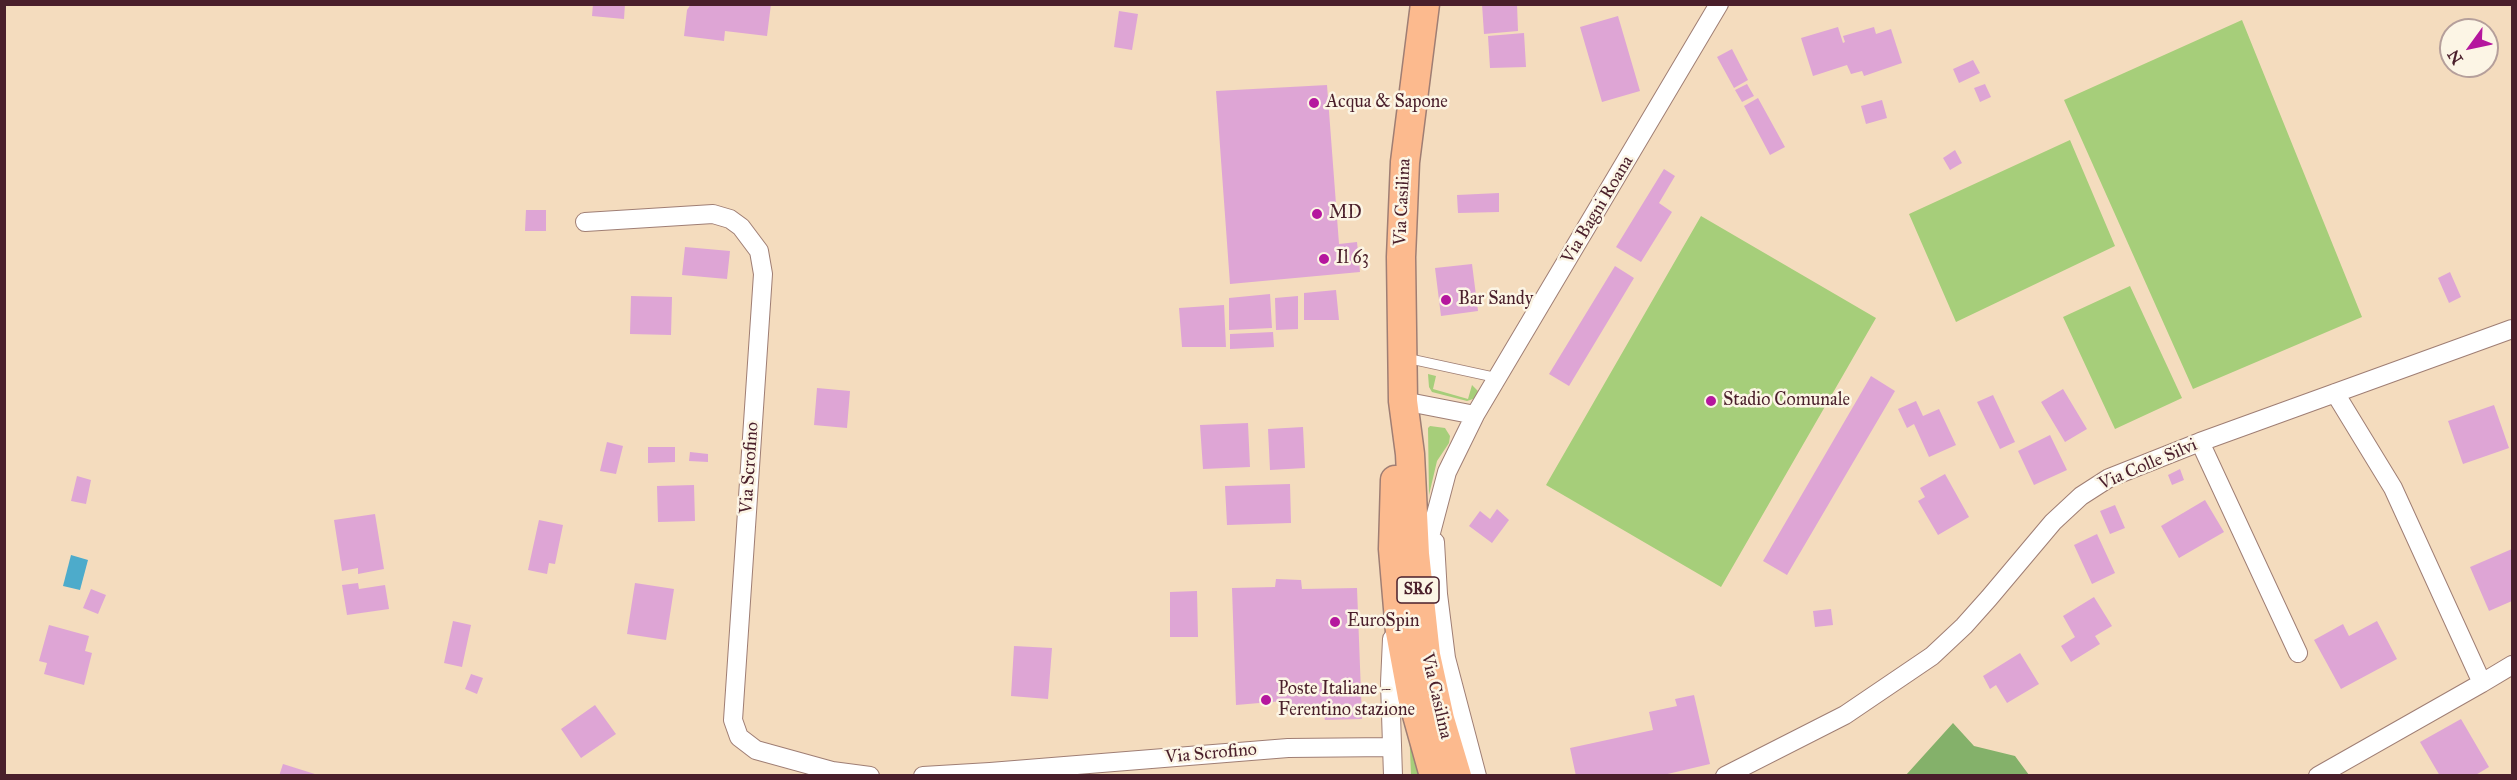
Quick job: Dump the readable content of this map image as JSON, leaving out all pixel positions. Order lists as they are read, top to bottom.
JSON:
{
  "streets": {
    "main road": ["Via Casilina", "SR6"],
    "street": ["Via Bagni Roana", "Via Colle Silvi", "Via Scrofino"]
  },
  "crossings": [
    ["Via Casilina", "Via Bagni Roana"]
  ],
  "places": [
    "Acqua & Sapone",
    "MD",
    "Il 63",
    "Bar Sandy",
    "Stadio Comunale",
    "EuroSpin",
    "Poste Italiane – Ferentino stazione"
  ],
  "north": "bottom left"
}
